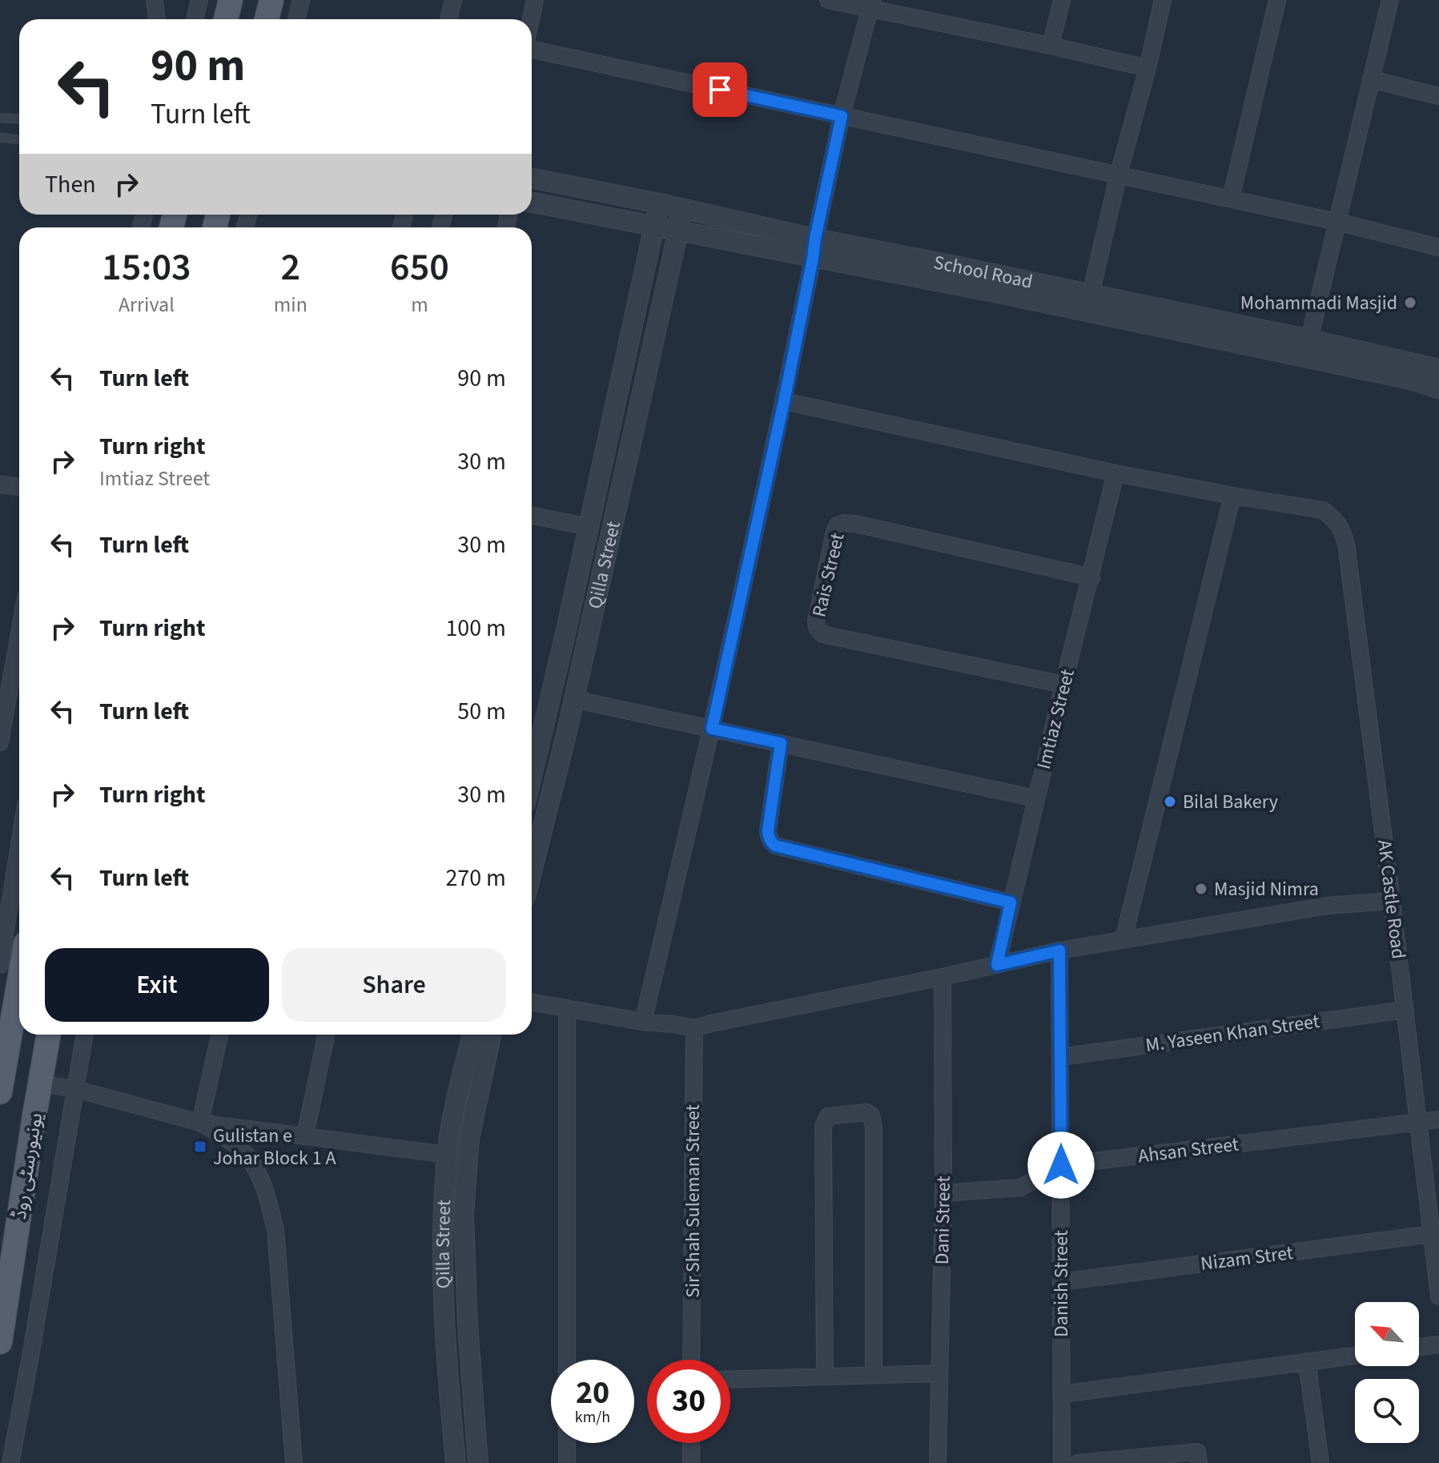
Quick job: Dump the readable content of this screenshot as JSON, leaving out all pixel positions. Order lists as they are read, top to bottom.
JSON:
{
  "streets": {
    "main road": ["یونیورسٹی روڈ"],
    "street": [
      "School Road",
      "Qilla Street",
      "Rais Street",
      "Imtiaz Street",
      "AK Castle Road",
      "M. Yaseen Khan Street",
      "Ahsan Street",
      "Sir Shah Suleman Street",
      "Dani Street",
      "Nizam Stret",
      "Danish Street"
    ]
  },
  "crossings": [
    ["School Road", "Qilla Street"],
    ["Rais Street", "Imtiaz Street"],
    ["AK Castle Road", "M. Yaseen Khan Street"],
    ["AK Castle Road", "Ahsan Street"],
    ["AK Castle Road", "Nizam Stret"],
    ["M. Yaseen Khan Street", "Danish Street"],
    ["Ahsan Street", "Dani Street"],
    ["Ahsan Street", "Danish Street"],
    ["Nizam Stret", "Danish Street"]
  ],
  "places": {
    "other": ["Mohammadi Masjid", "Bilal Bakery", "Masjid Nimra"],
    "transit": ["Gulistan e Johar Block 1 A"]
  },
  "north": "top left",
  "page": {
    "turn": ["90 m", "Turn left"],
    "then": "Then",
    "eta": [
      "15:03",
      "Arrival",
      "2",
      "min",
      "650",
      "m"
    ],
    "list": [
      {
        "name": "Turn left",
        "value": "90 m"
      },
      {
        "name": "Turn right",
        "note": "Imtiaz Street",
        "value": "30 m"
      },
      {
        "name": "Turn left",
        "value": "30 m"
      },
      {
        "name": "Turn right",
        "value": "100 m"
      },
      {
        "name": "Turn left",
        "value": "50 m"
      },
      {
        "name": "Turn right",
        "value": "30 m"
      },
      {
        "name": "Turn left",
        "value": "270 m"
      }
    ],
    "buttons": ["Exit", "Share"],
    "speed": "20 km/h",
    "limit": "30"
  }
}
